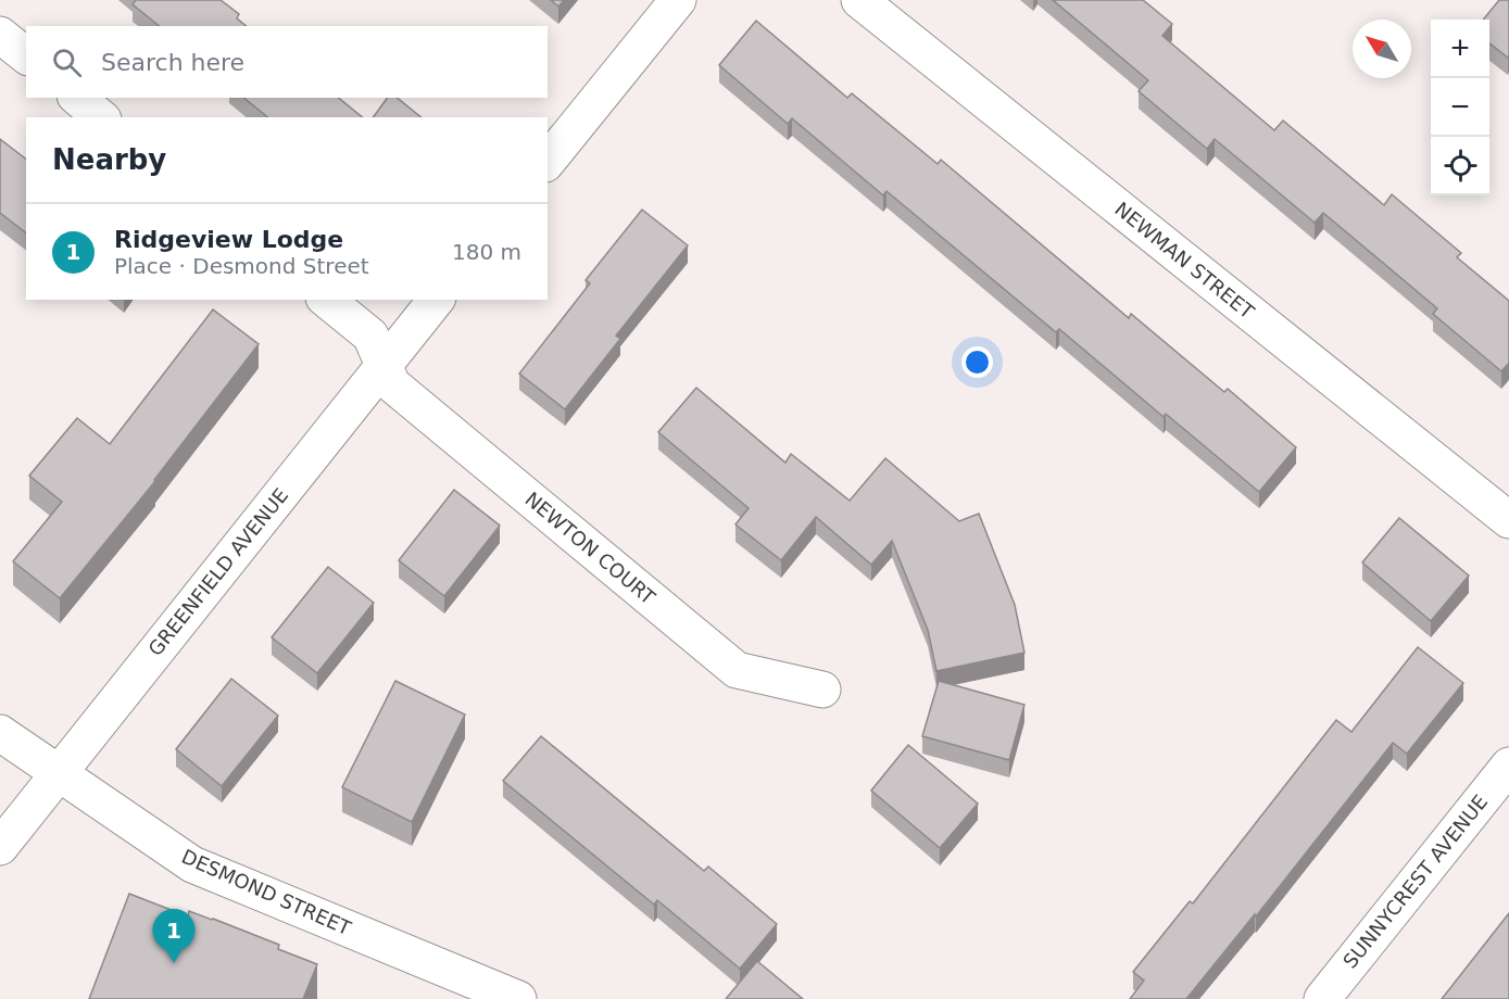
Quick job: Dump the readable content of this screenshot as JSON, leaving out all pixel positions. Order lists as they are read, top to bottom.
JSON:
{
  "streets": {
    "street": [
      "NEWMAN STREET",
      "NEWTON COURT",
      "GREENFIELD AVENUE",
      "SUNNYCREST AVENUE",
      "DESMOND STREET"
    ]
  },
  "crossings": [
    ["NEWTON COURT", "GREENFIELD AVENUE"],
    ["GREENFIELD AVENUE", "DESMOND STREET"]
  ],
  "north": "top left",
  "page": {
    "map_buttons": ["+", "−"],
    "search": "Search here",
    "heading": "Nearby",
    "list": [
      {
        "mark": "1",
        "name": "Ridgeview Lodge",
        "note": "Place · Desmond Street",
        "value": "180 m"
      }
    ],
    "pins": "1"
  }
}
